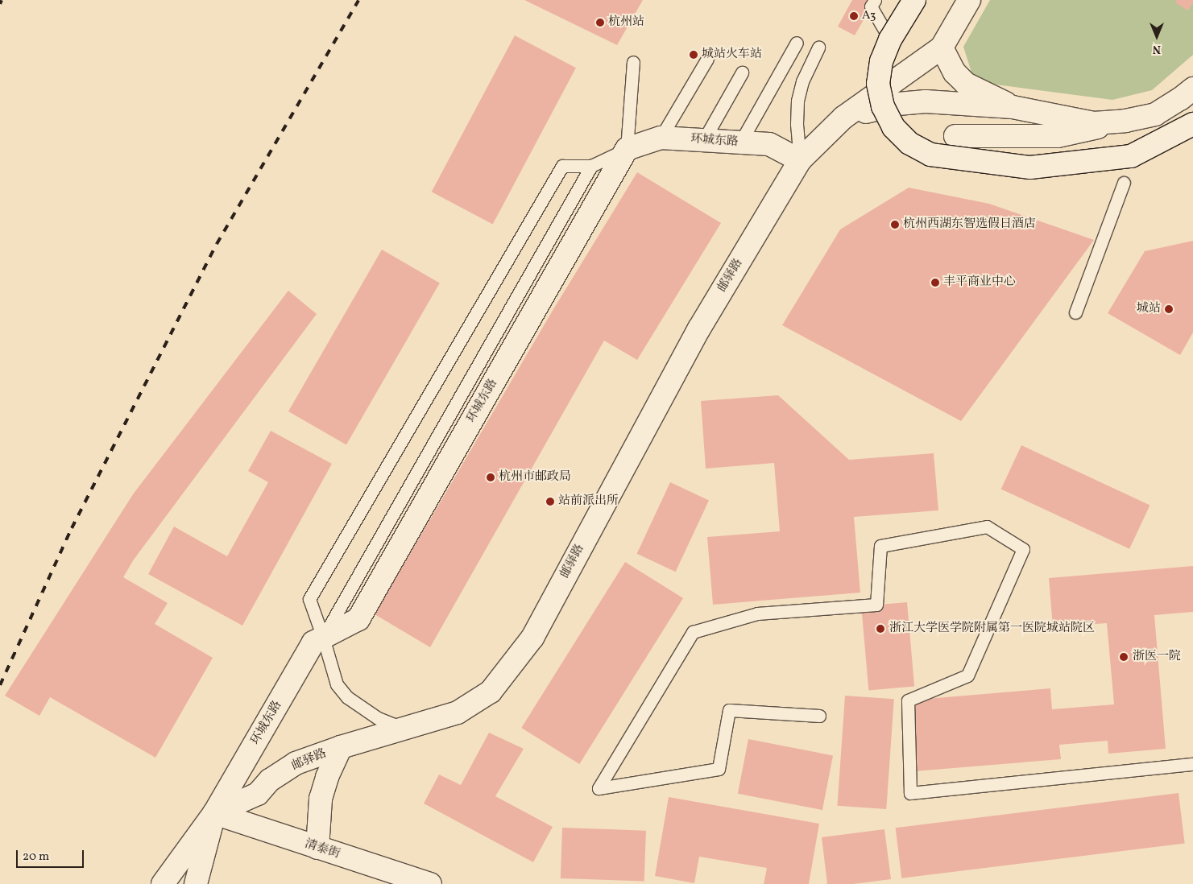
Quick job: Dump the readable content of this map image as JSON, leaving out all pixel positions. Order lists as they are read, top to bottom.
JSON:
{
  "streets": {
    "street": ["环城东路", "邮驿路", "清泰街"]
  },
  "crossings": [
    ["环城东路", "邮驿路"],
    ["环城东路", "清泰街"],
    ["邮驿路", "清泰街"]
  ],
  "places": [
    "A3",
    "杭州站",
    "城站火车站",
    "杭州西湖东智选假日酒店",
    "丰平商业中心",
    "城站",
    "杭州市邮政局",
    "站前派出所",
    "浙江大学医学院附属第一医院城站院区",
    "浙医一院"
  ],
  "scale_bar": "20 m",
  "north": "bottom"
}
